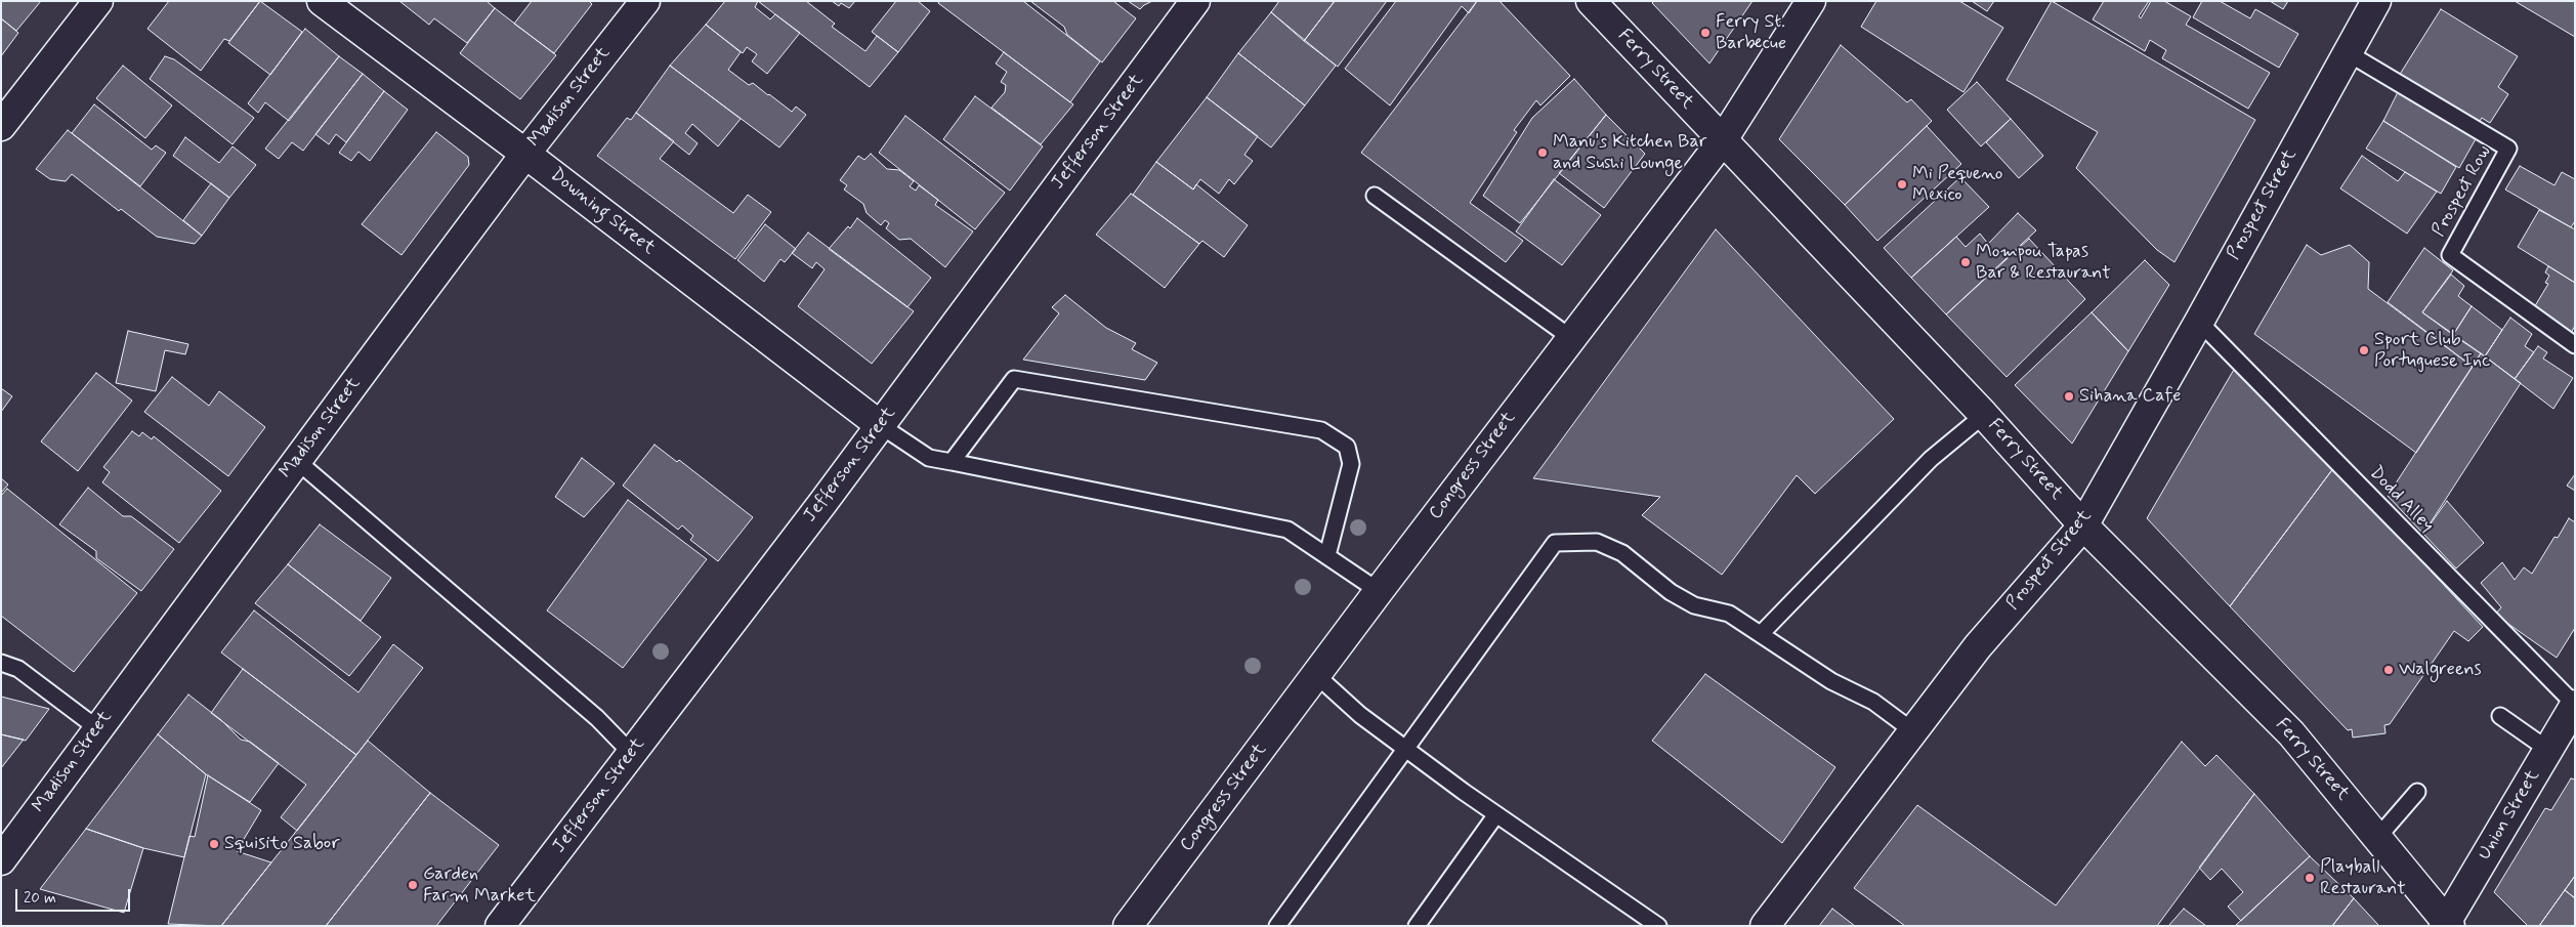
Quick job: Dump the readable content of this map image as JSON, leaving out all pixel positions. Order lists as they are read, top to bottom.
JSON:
{
  "streets": {
    "street": [
      "Ferry Street",
      "Madison Street",
      "Jefferson Street",
      "Prospect Street",
      "Downing Street",
      "Congress Street",
      "Union Street"
    ],
    "lane": ["Prospect Row", "Dodd Alley"]
  },
  "crossings": [
    ["Ferry Street", "Prospect Street"],
    ["Ferry Street", "Congress Street"],
    ["Ferry Street", "Union Street"],
    ["Madison Street", "Downing Street"],
    ["Jefferson Street", "Downing Street"],
    ["Prospect Row", "Prospect Street"],
    ["Prospect Street", "Dodd Alley"],
    ["Dodd Alley", "Union Street"]
  ],
  "places": [
    "Ferry St. Barbecue",
    "Manu's Kitchen Bar and Sushi Lounge",
    "Mi Pequeno Mexico",
    "Mompou Tapas Bar & Restaurant",
    "Sport Club Portuguese Inc",
    "Sihana Cafe",
    "Walgreens",
    "Squisito Sabor",
    "Playball Restaurant",
    "Garden Farm Market"
  ],
  "scale_bar": "20 m"
}
